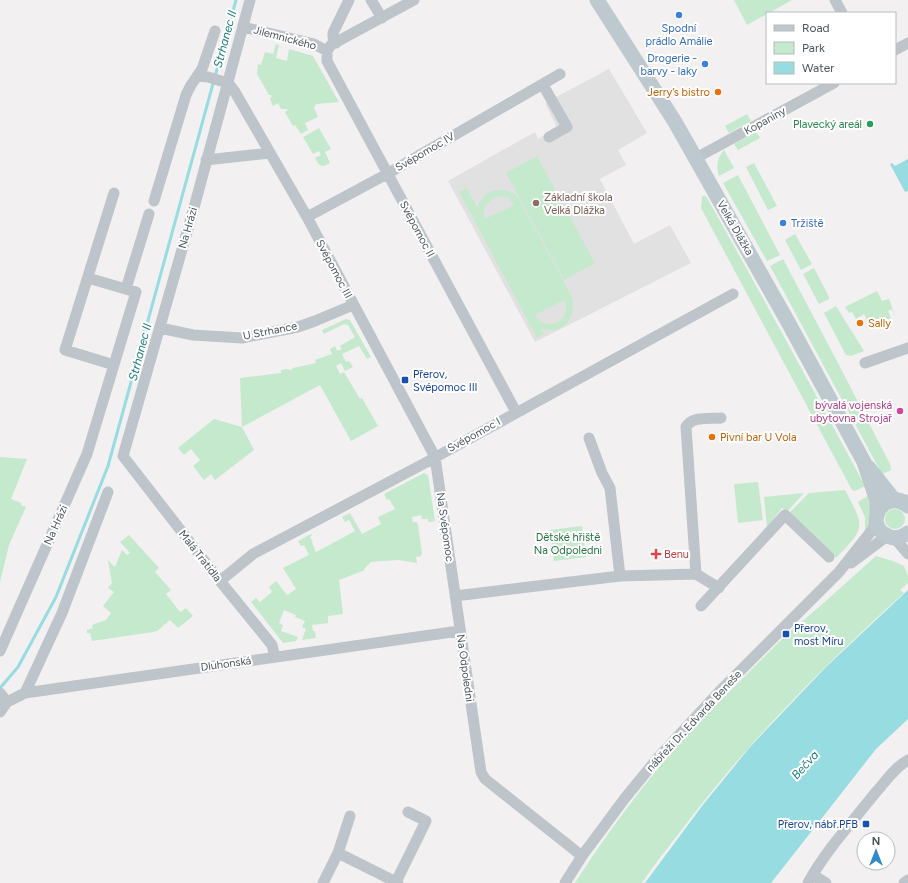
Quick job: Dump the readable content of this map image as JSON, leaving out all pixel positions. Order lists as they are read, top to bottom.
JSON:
{
  "streets": {
    "street": [
      "Jilemnického",
      "Kopaniny",
      "Svépomoc IV",
      "Na Hrázi",
      "Velká Dlážka",
      "Svépomoc II",
      "Svépomoc III",
      "U Strhance",
      "Svépomoc I",
      "Na Svépomoc",
      "Malá Tratidla",
      "Dluhonská",
      "Na Odpoledni",
      "nábřeží Dr. Edvarda Beneše"
    ]
  },
  "crossings": [
    ["Jilemnického", "Na Hrázi"],
    ["Jilemnického", "Svépomoc II"],
    ["Kopaniny", "Velká Dlážka"],
    ["Svépomoc IV", "Svépomoc II"],
    ["Svépomoc IV", "Svépomoc III"],
    ["Na Hrázi", "Svépomoc III"],
    ["Na Hrázi", "U Strhance"],
    ["Na Hrázi", "Malá Tratidla"],
    ["Velká Dlážka", "nábřeží Dr. Edvarda Beneše"],
    ["Svépomoc II", "Svépomoc I"],
    ["Svépomoc III", "U Strhance"],
    ["Svépomoc III", "Svépomoc I"],
    ["Svépomoc III", "Na Svépomoc"],
    ["Svépomoc I", "Na Svépomoc"],
    ["Svépomoc I", "Malá Tratidla"],
    ["Na Svépomoc", "Na Odpoledni"],
    ["Malá Tratidla", "Dluhonská"],
    ["Dluhonská", "Na Odpoledni"],
    ["Na Odpoledni", "nábřeží Dr. Edvarda Beneše"]
  ],
  "water": ["Strhanec II", "Bečva"],
  "parks": ["Dětské hřiště Na Odpoledni"],
  "places": {
    "other": [
      "Spodní prádlo Amálie",
      "Drogerie - barvy - laky",
      "Jerry’s bistro",
      "Plavecký areál",
      "Základní škola Velká Dlážka",
      "Tržiště",
      "Sally",
      "bývalá vojenská ubytovna Strojař",
      "Pivní bar U Vola"
    ],
    "transit": ["Přerov, Svépomoc III", "Přerov, most Míru", "Přerov, nábř.PFB"],
    "health": ["Benu"]
  },
  "legend": ["Road", "Park", "Water"],
  "north": "top"
}
